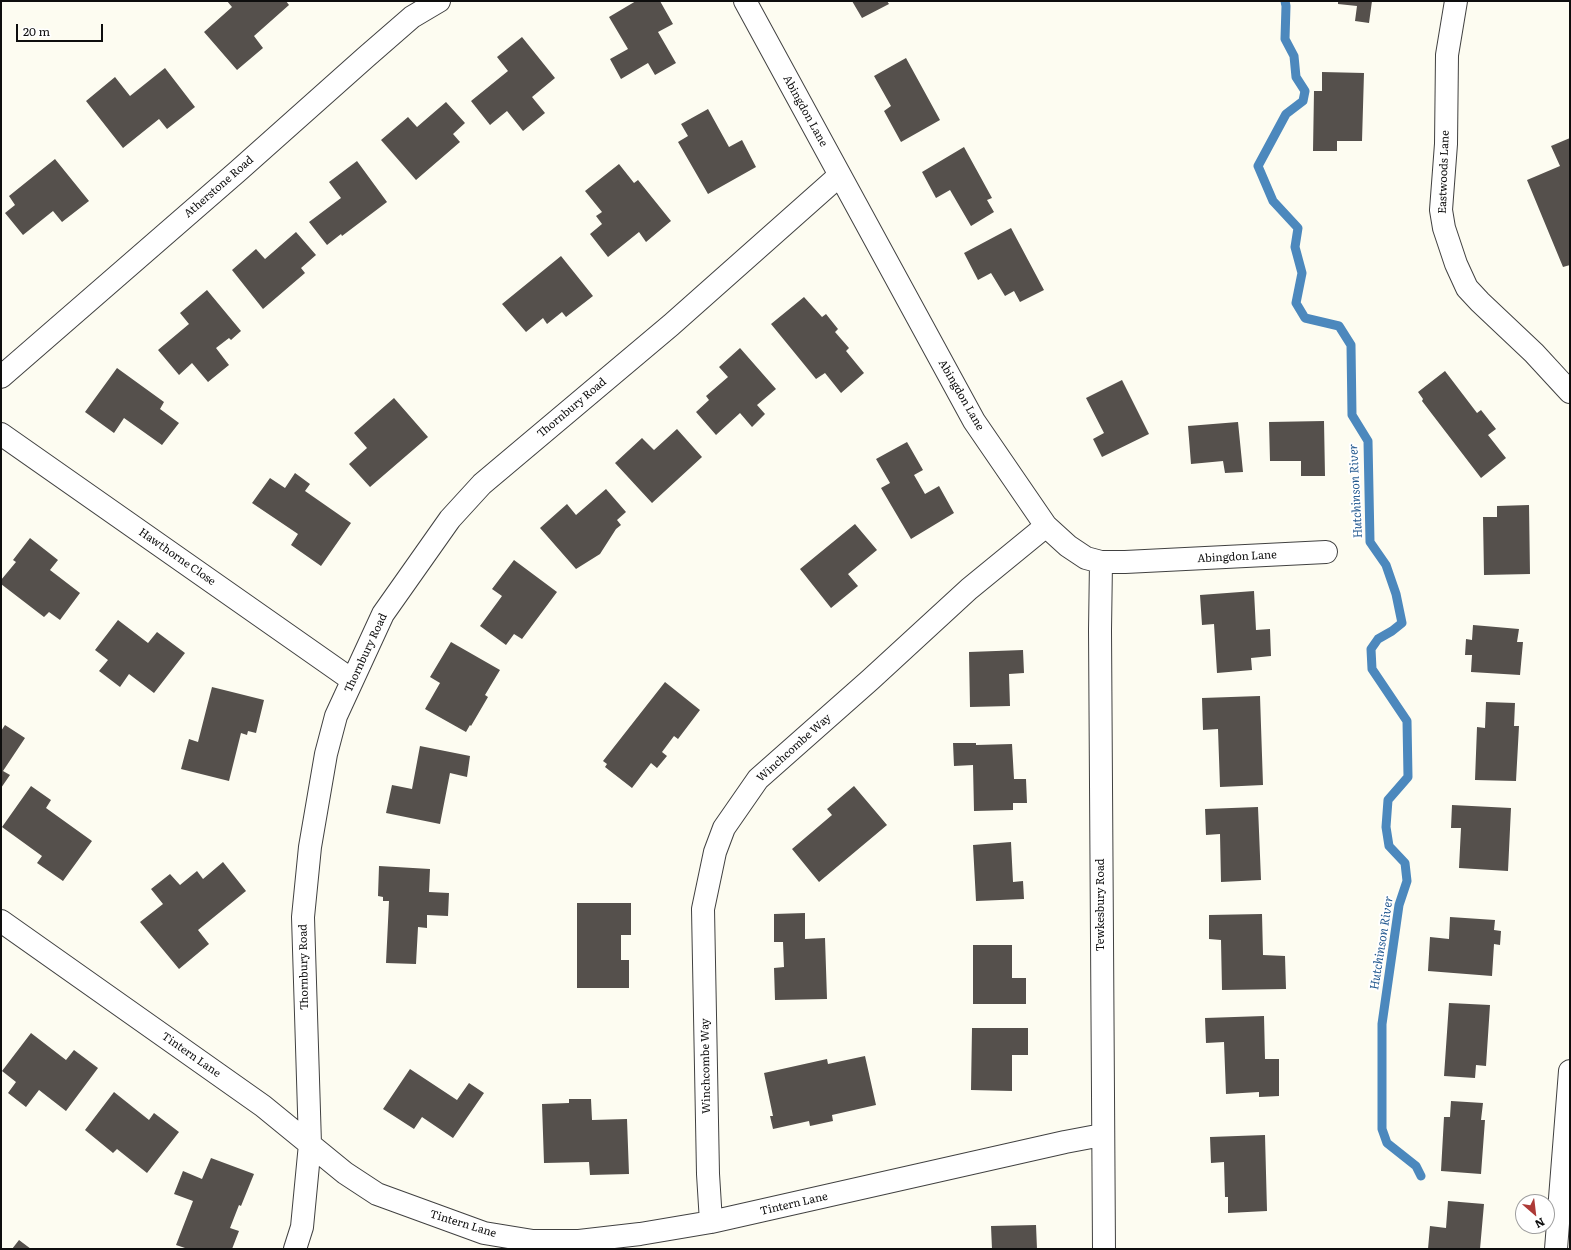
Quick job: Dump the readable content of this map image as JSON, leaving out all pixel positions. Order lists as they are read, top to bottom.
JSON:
{
  "streets": {
    "street": [
      "Abingdon Lane",
      "Eastwoods Lane",
      "Atherstone Road",
      "Thornbury Road",
      "Hawthorne Close",
      "Winchcombe Way",
      "Tewkesbury Road",
      "Tintern Lane"
    ]
  },
  "crossings": [
    ["Abingdon Lane", "Thornbury Road"],
    ["Abingdon Lane", "Winchcombe Way"],
    ["Abingdon Lane", "Tewkesbury Road"],
    ["Thornbury Road", "Hawthorne Close"],
    ["Thornbury Road", "Tintern Lane"],
    ["Winchcombe Way", "Tintern Lane"],
    ["Tewkesbury Road", "Tintern Lane"]
  ],
  "water": ["Hutchinson River"],
  "scale_bar": "20 m",
  "north": "bottom right"
}
